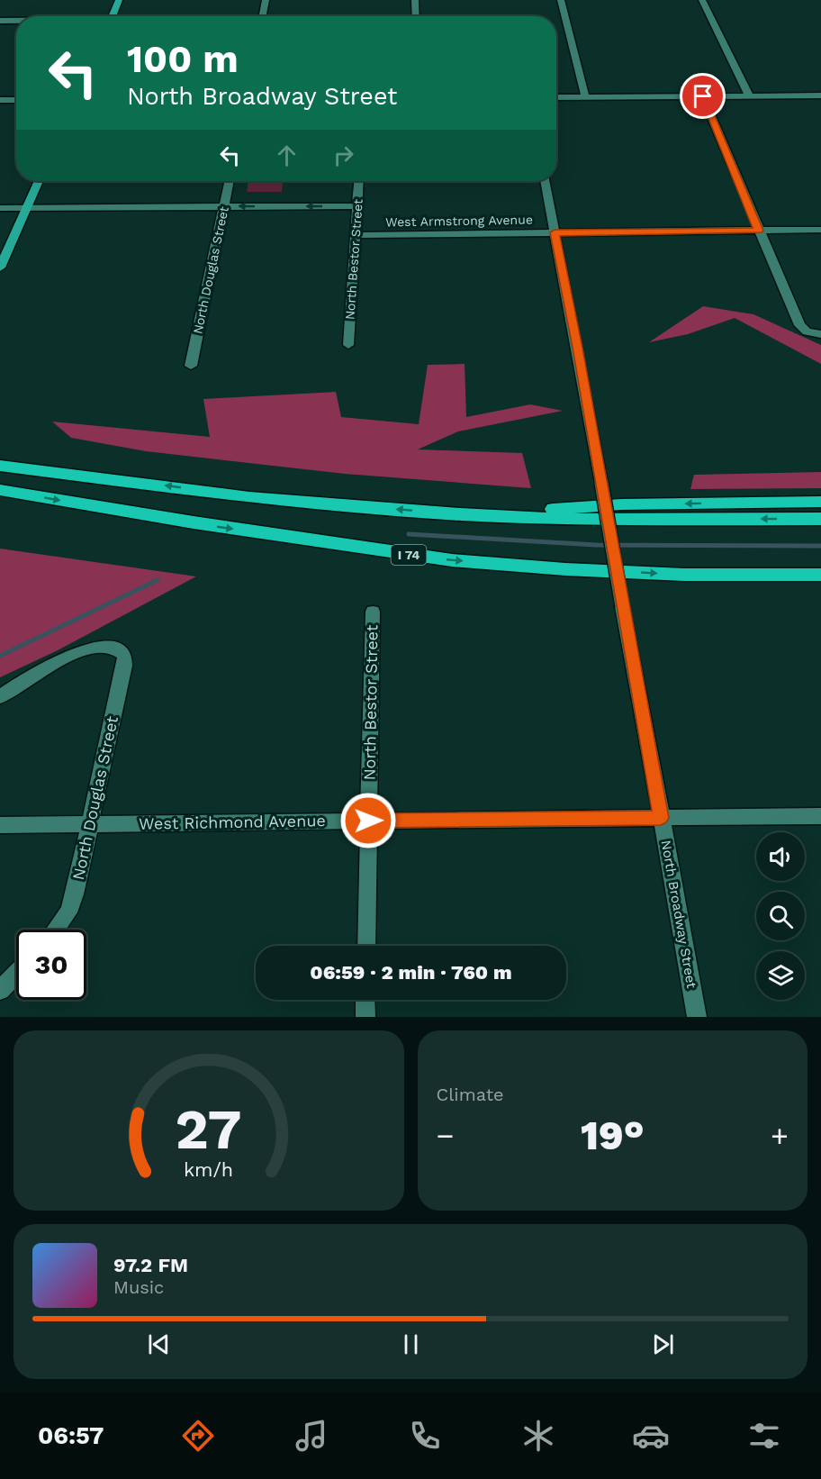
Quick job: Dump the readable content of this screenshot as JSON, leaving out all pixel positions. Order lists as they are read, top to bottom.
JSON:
{
  "streets": {
    "highway": ["I 74"],
    "street": [
      "West Armstrong Avenue",
      "North Bestor Street",
      "North Douglas Street",
      "West Richmond Avenue",
      "North Broadway Street"
    ]
  },
  "crossings": [
    ["West Armstrong Avenue", "North Bestor Street"],
    ["West Armstrong Avenue", "North Broadway Street"],
    ["North Bestor Street", "West Richmond Avenue"],
    ["North Douglas Street", "West Richmond Avenue"],
    ["West Richmond Avenue", "North Broadway Street"]
  ],
  "page": {
    "turn": ["100 m", "North Broadway Street"],
    "limit": "30",
    "trip": "06:59 · 2 min · 760 m",
    "tile": "Climate",
    "heat": ["−", "19°", "+"],
    "song": ["97.2 FM", "Music"],
    "tabs": "06:57",
    "gauge": ["27", "km/h"]
  }
}
